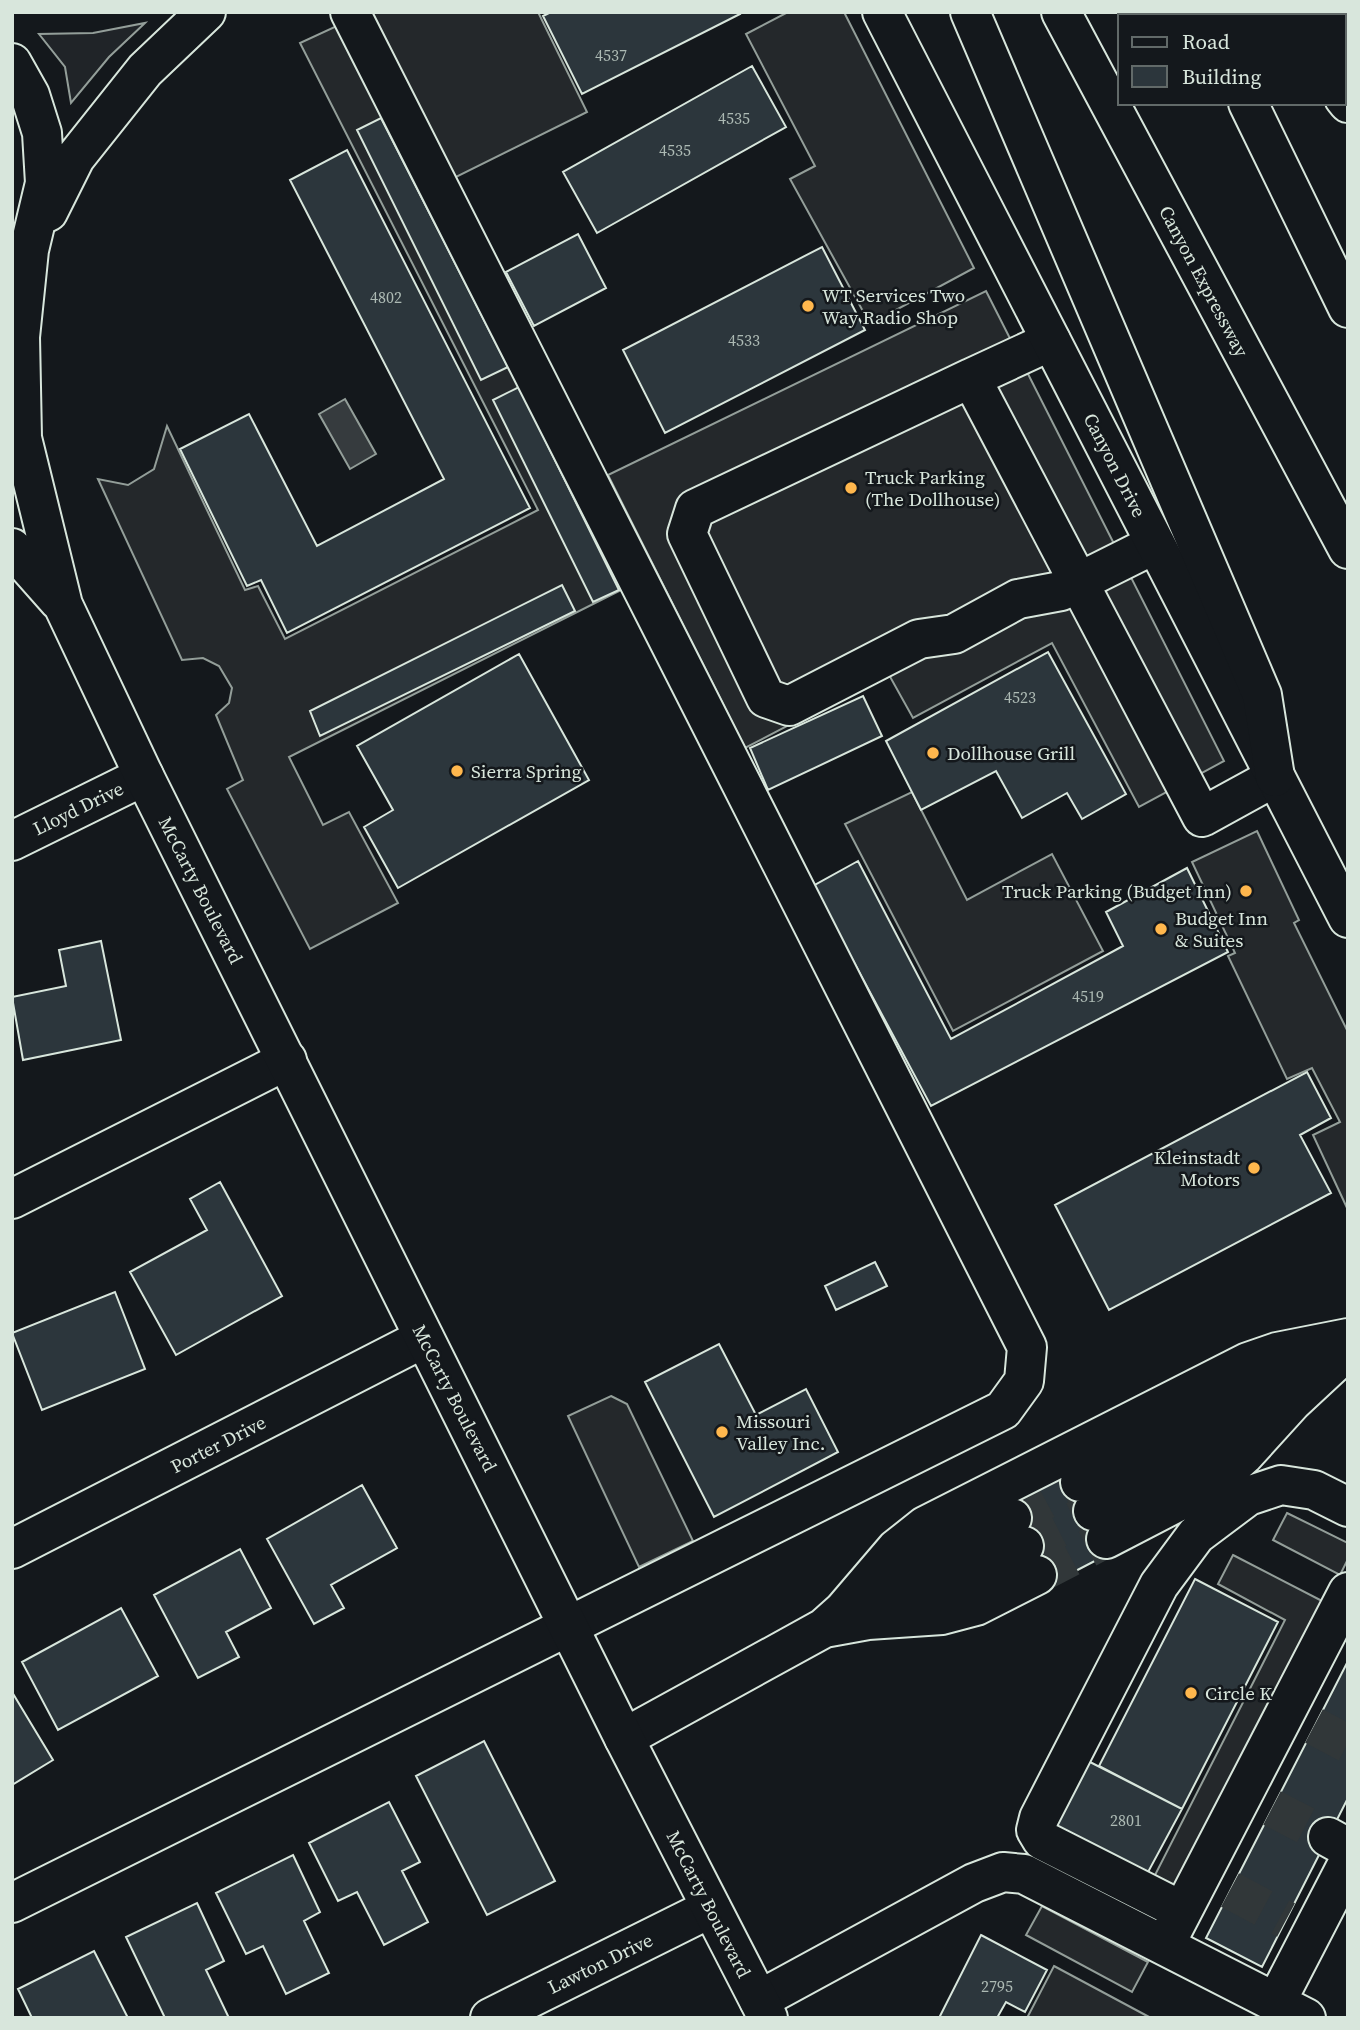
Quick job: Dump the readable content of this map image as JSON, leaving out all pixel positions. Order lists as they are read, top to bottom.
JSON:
{
  "streets": {
    "main road": [
      "Canyon Expressway",
      "Canyon Drive",
      "Lloyd Drive",
      "McCarty Boulevard",
      "Porter Drive",
      "Lawton Drive"
    ]
  },
  "crossings": [
    ["Lloyd Drive", "McCarty Boulevard"],
    ["McCarty Boulevard", "Porter Drive"],
    ["McCarty Boulevard", "Lawton Drive"]
  ],
  "places": [
    "WT Services Two Way Radio Shop",
    "Truck Parking (The Dollhouse)",
    "Dollhouse Grill",
    "Sierra Spring",
    "Truck Parking (Budget Inn)",
    "Budget Inn & Suites",
    "Kleinstadt Motors",
    "Missouri Valley Inc.",
    "Circle K"
  ],
  "house_numbers": [
    "4537",
    "4535",
    "4535",
    "4802",
    "4533",
    "4523",
    "4519",
    "2801",
    "2795"
  ],
  "legend": ["Road", "Building"]
}
